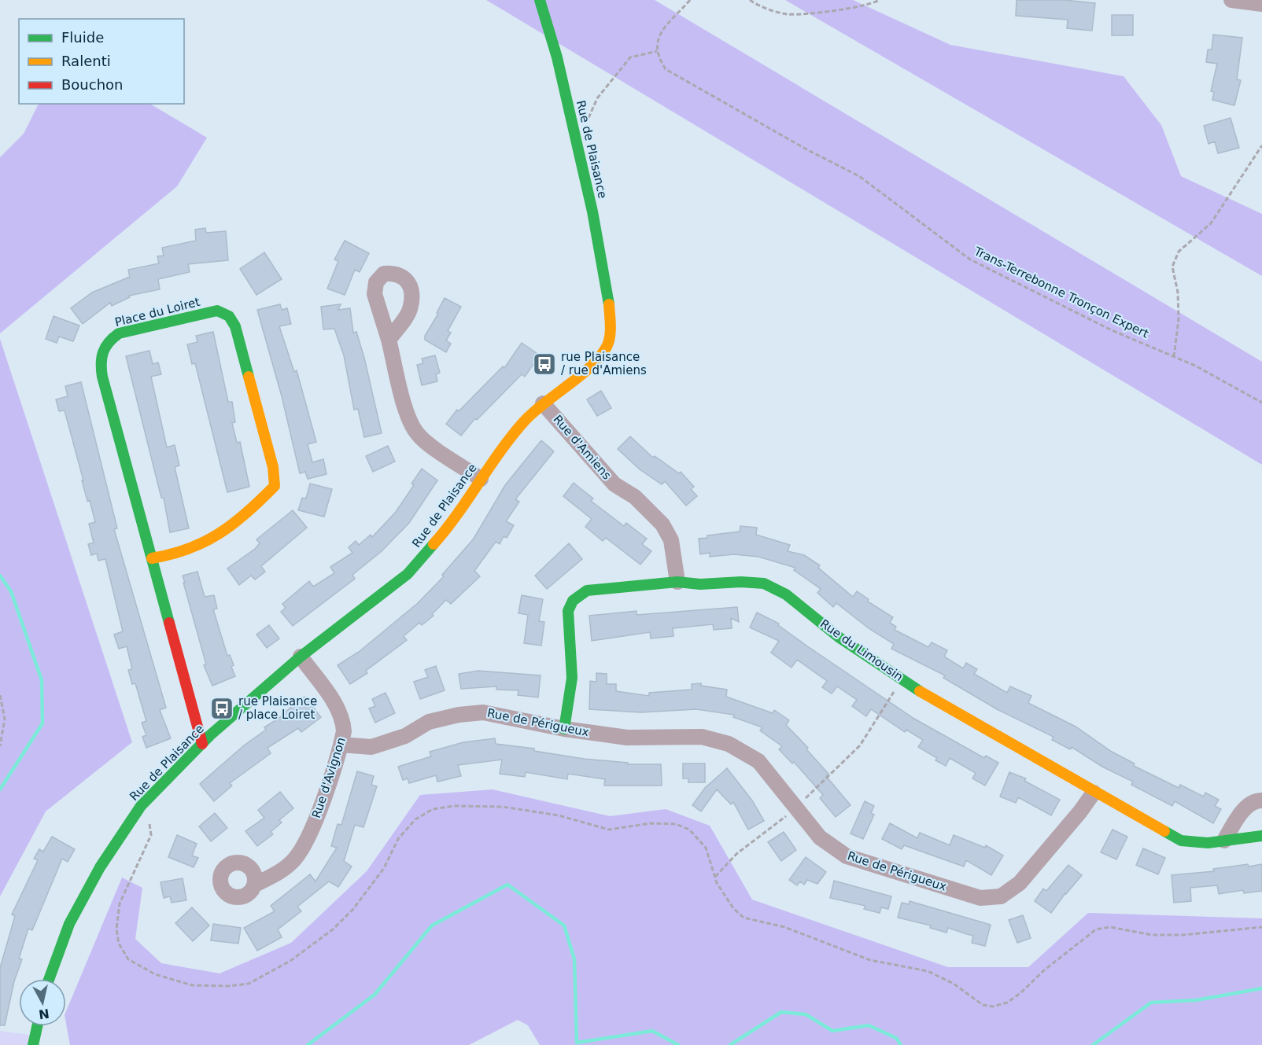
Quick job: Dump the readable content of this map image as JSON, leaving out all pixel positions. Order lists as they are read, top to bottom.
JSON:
{
  "streets": {
    "street": [
      "Rue de Plaisance",
      "Place du Loiret",
      "Rue d'Amiens",
      "Rue du Limousin",
      "Rue de Périgueux",
      "Rue d'Avignon"
    ],
    "path": ["Trans-Terrebonne Tronçon Expert"]
  },
  "crossings": [
    ["Rue de Plaisance", "Place du Loiret"],
    ["Rue de Plaisance", "Rue d'Amiens"],
    ["Rue de Plaisance", "Rue d'Avignon"],
    ["Rue d'Amiens", "Rue du Limousin"],
    ["Rue du Limousin", "Rue de Périgueux"],
    ["Rue de Périgueux", "Rue d'Avignon"]
  ],
  "places": {
    "bus stop": ["rue Plaisance / rue d'Amiens", "rue Plaisance / place Loiret"]
  },
  "legend": ["Fluide", "Ralenti", "Bouchon"],
  "north": "bottom"
}
